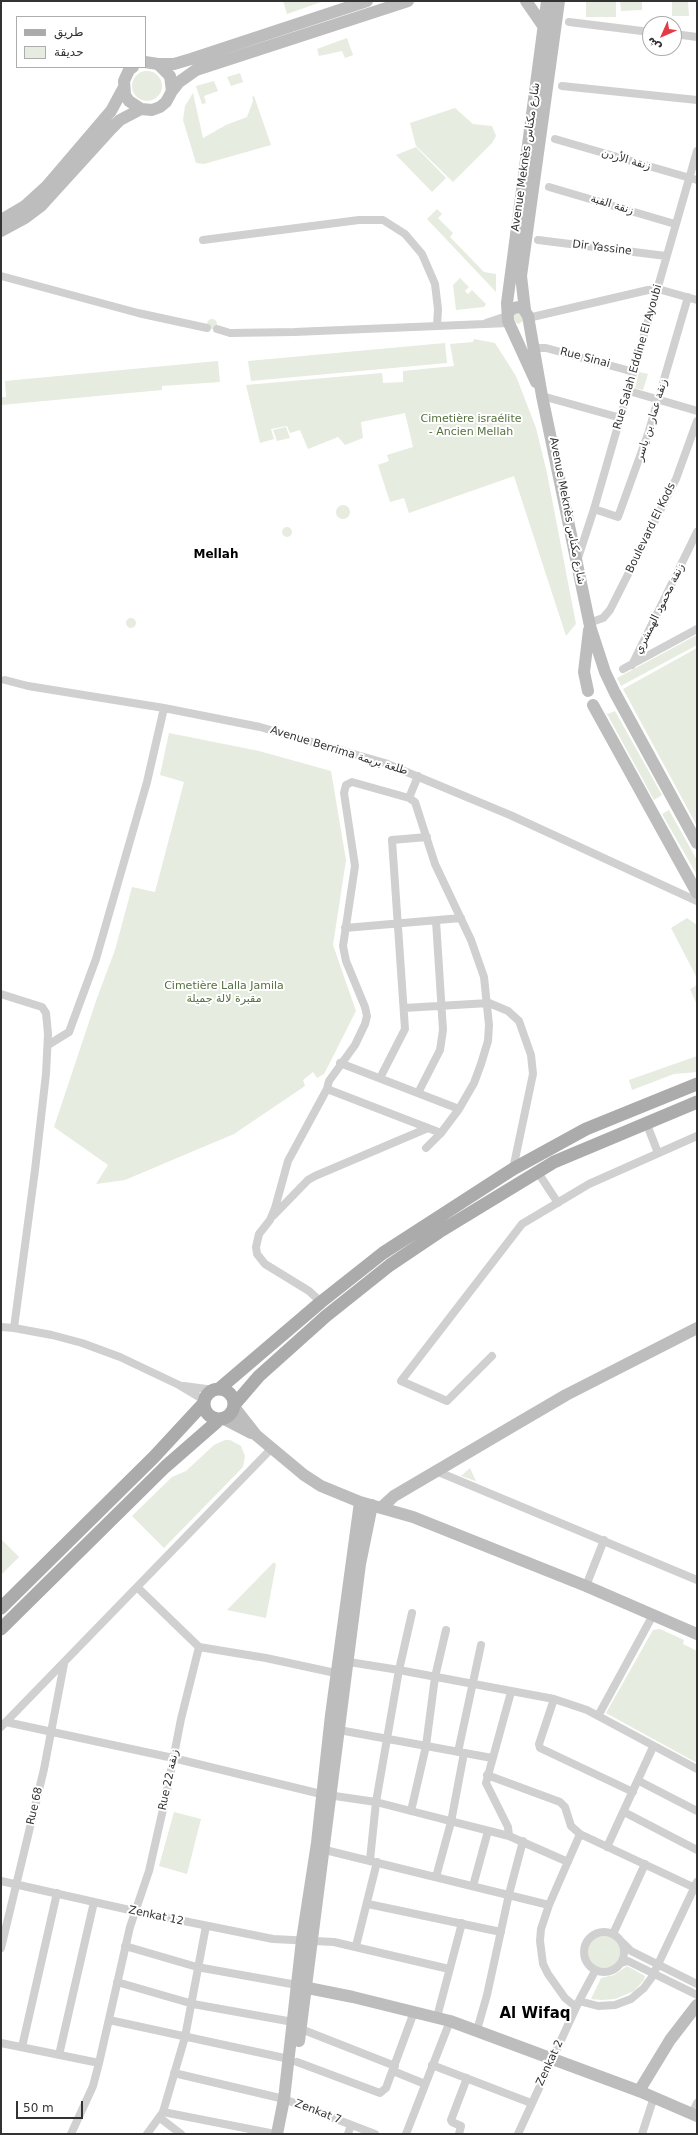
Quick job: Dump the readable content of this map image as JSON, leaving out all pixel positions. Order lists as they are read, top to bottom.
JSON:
{
  "streets": {
    "street": [
      "Avenue Meknès شارع مكناس",
      "زنقة الأردن",
      "زنقة القبة",
      "Dir Yassine",
      "Rue Salah Eddine El Ayoubi",
      "Rue Sinai",
      "زنقة عمار بن ياسر",
      "Boulevard El Kods",
      "زنقة محمود الهمشري",
      "Avenue Berrima طلعة بريمة",
      "Rue 22 زنقة",
      "Rue 68",
      "Zenkat 12",
      "Zenkat 2",
      "Zenkat 7"
    ]
  },
  "crossings": [
    ["Avenue Meknès شارع مكناس", "Rue Salah Eddine El Ayoubi"],
    ["Avenue Meknès شارع مكناس", "Rue Sinai"],
    ["Avenue Meknès شارع مكناس", "Boulevard El Kods"],
    ["زنقة الأردن", "Rue Salah Eddine El Ayoubi"],
    ["زنقة القبة", "Rue Salah Eddine El Ayoubi"],
    ["Dir Yassine", "Rue Salah Eddine El Ayoubi"],
    ["Rue Salah Eddine El Ayoubi", "Rue Sinai"],
    ["Rue Salah Eddine El Ayoubi", "زنقة عمار بن ياسر"],
    ["Rue 22 زنقة", "Zenkat 12"],
    ["Rue 68", "Zenkat 12"]
  ],
  "districts": ["Mellah", "Al Wifaq"],
  "parks": ["Cimetière israélite - Ancien Mellah", "Cimetière Lalla Jamila مقبرة لالة جميلة"],
  "legend": ["طريق", "حديقة"],
  "scale_bar": "50 m",
  "north": "bottom left"
}
